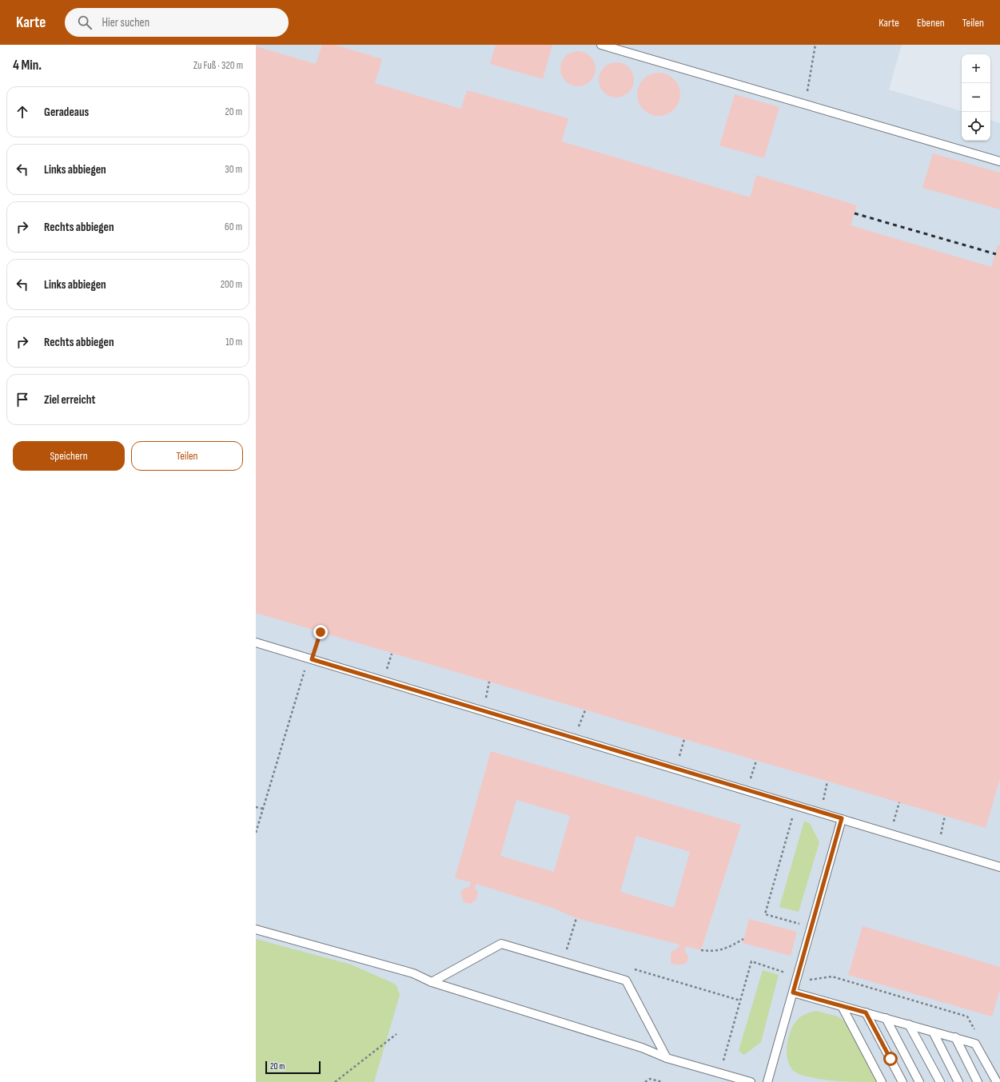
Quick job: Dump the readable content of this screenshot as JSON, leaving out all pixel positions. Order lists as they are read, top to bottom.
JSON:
{
  "scale_bar": "20 m",
  "page": {
    "header": "Karte",
    "search": "Hier suchen",
    "nav": ["Karte", "Ebenen", "Teilen"],
    "heading": ["4 Min.", "Zu Fuß · 320 m"],
    "map_buttons": ["+", "−"],
    "list": [
      ["Geradeaus", "20 m"],
      ["Links abbiegen", "30 m"],
      ["Rechts abbiegen", "60 m"],
      ["Links abbiegen", "200 m"],
      ["Rechts abbiegen", "10 m"],
      "Ziel erreicht"
    ],
    "buttons": ["Speichern", "Teilen"],
    "scale": "20 m"
  }
}
